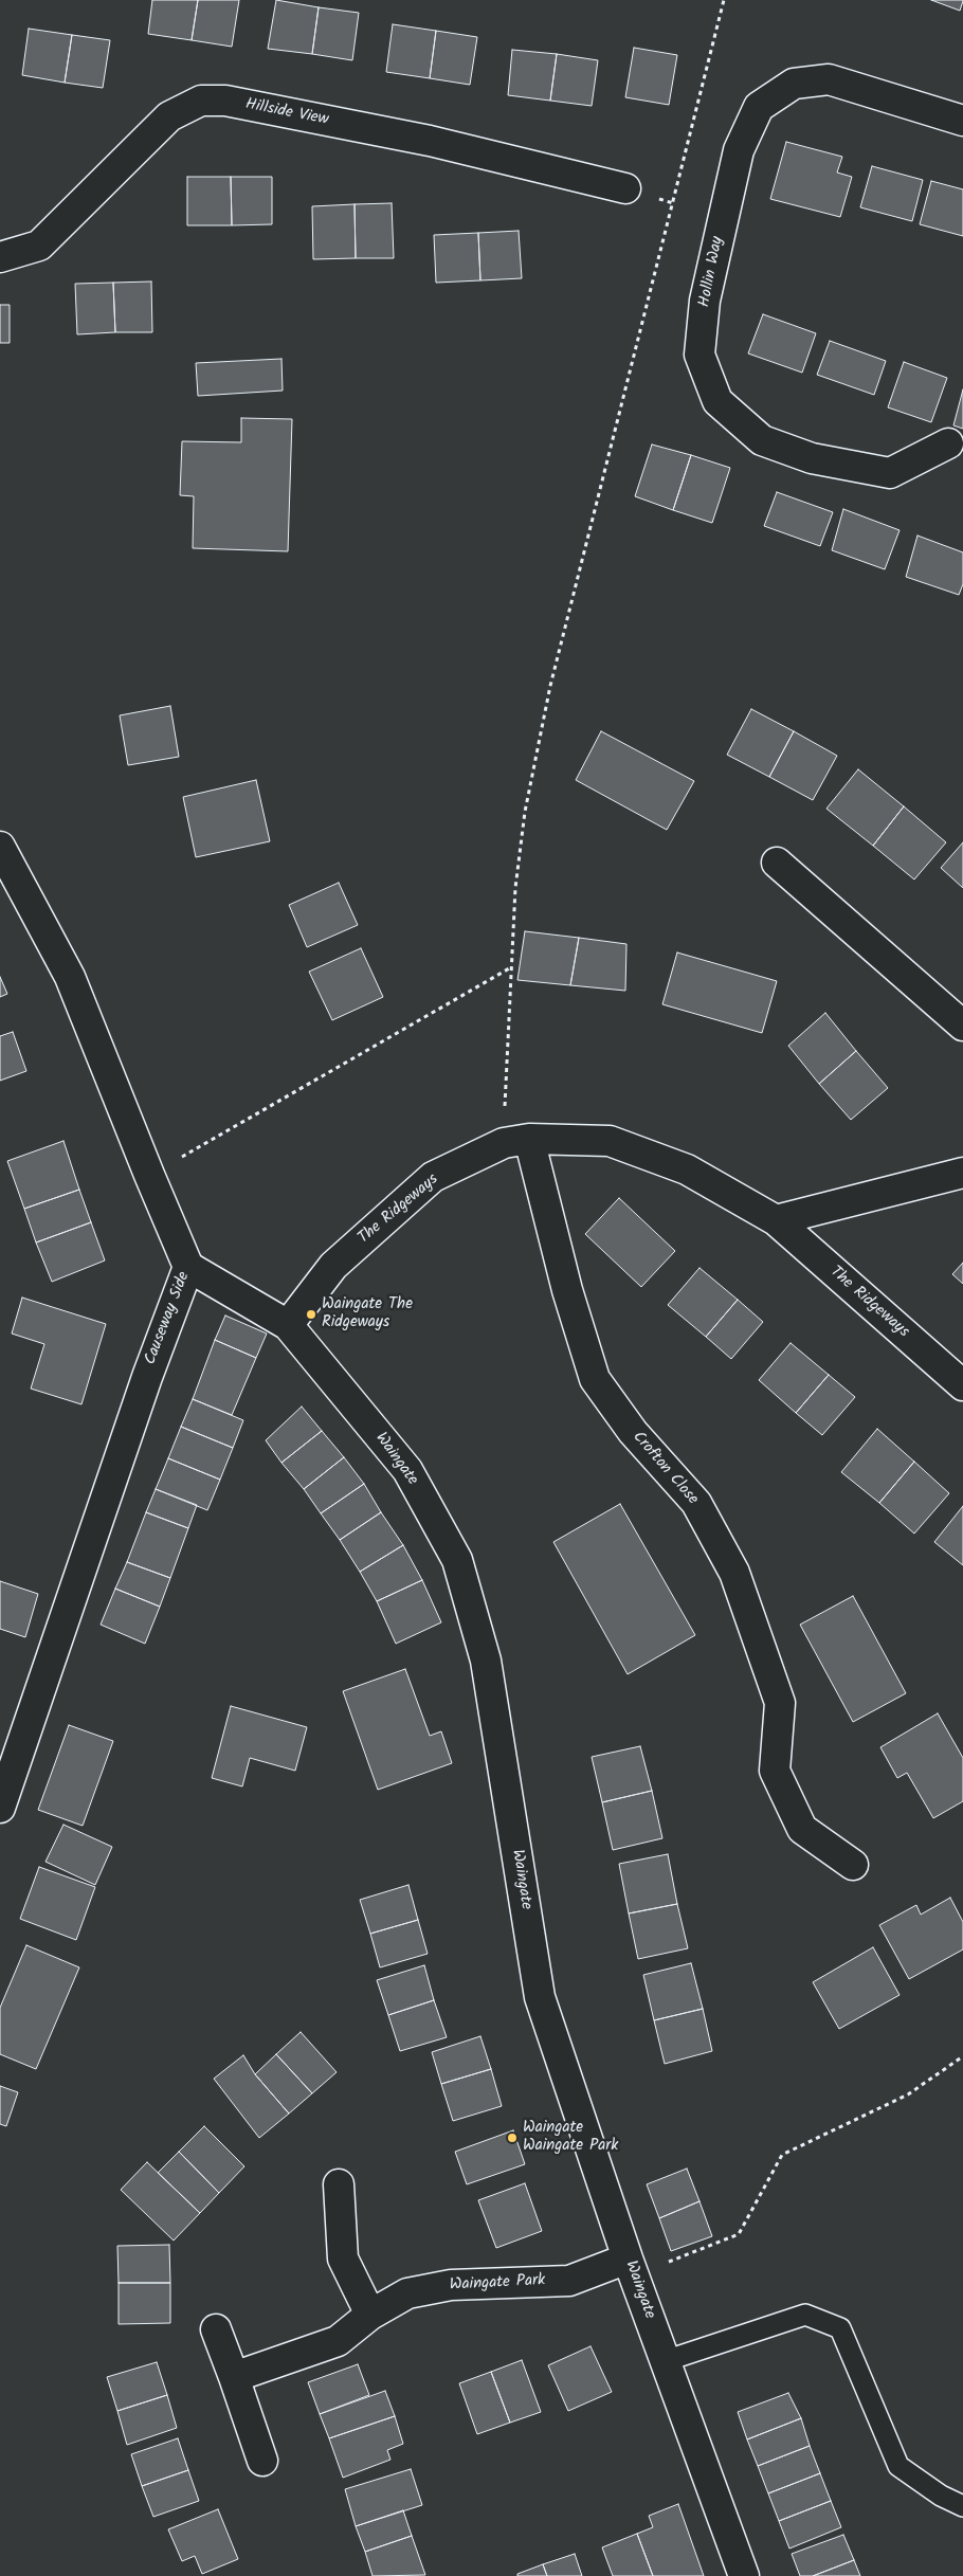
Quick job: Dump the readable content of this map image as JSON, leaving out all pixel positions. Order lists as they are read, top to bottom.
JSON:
{
  "streets": {
    "street": [
      "Hillside View",
      "Hollin Way",
      "The Ridgeways",
      "Causeway Side",
      "Waingate",
      "Crofton Close",
      "Waingate Park"
    ]
  },
  "crossings": [
    ["The Ridgeways", "Waingate"],
    ["The Ridgeways", "Crofton Close"],
    ["Causeway Side", "Waingate"],
    ["Waingate", "Waingate Park"]
  ],
  "places": ["Waingate The Ridgeways", "Waingate Waingate Park"]
}
